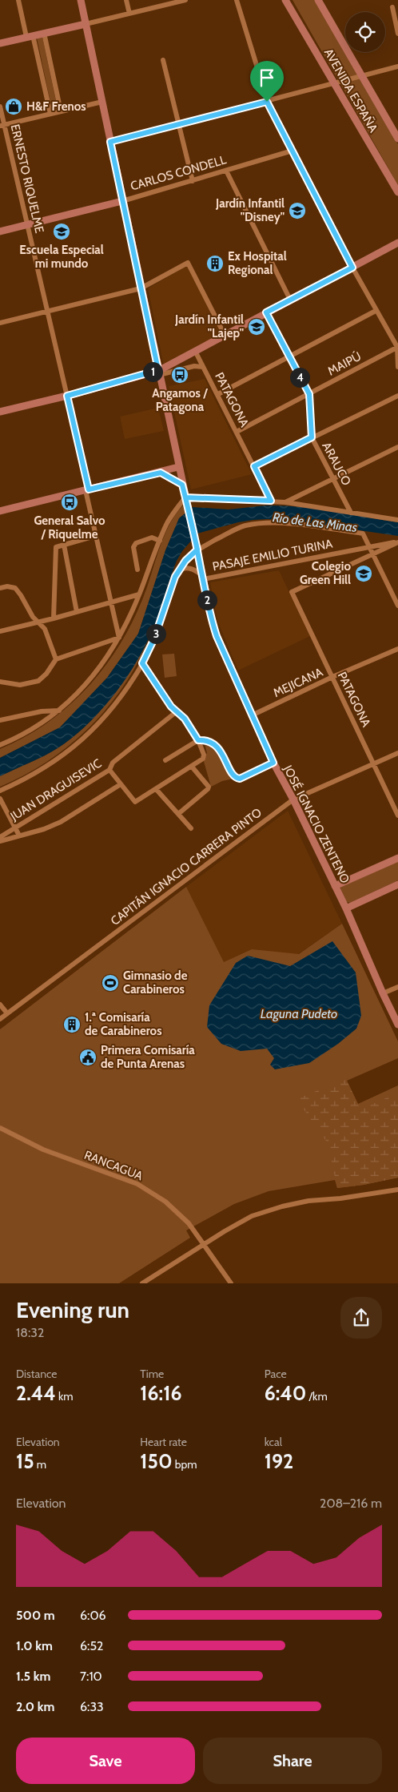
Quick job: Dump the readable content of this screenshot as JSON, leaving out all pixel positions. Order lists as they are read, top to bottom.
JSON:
{
  "streets": {
    "street": [
      "AVENIDA ESPAÑA",
      "CARLOS CONDELL",
      "ERNESTO RIQUELME",
      "MAIPÚ",
      "PATAGONA",
      "ARAUCO",
      "PASAJE EMILIO TURINA",
      "MEJICANA",
      "JUAN DRAGUISEVIC",
      "JOSÉ IGNACIO ZENTENO",
      "CAPITÁN IGNACIO CARRERA PINTO",
      "RANCAGUA"
    ]
  },
  "crossings": [
    ["CARLOS CONDELL", "ERNESTO RIQUELME"],
    ["CARLOS CONDELL", "JOSÉ IGNACIO ZENTENO"],
    ["MAIPÚ", "PATAGONA"],
    ["MAIPÚ", "ARAUCO"],
    ["PATAGONA", "MEJICANA"],
    ["PATAGONA", "CAPITÁN IGNACIO CARRERA PINTO"],
    ["PASAJE EMILIO TURINA", "JOSÉ IGNACIO ZENTENO"],
    ["MEJICANA", "JOSÉ IGNACIO ZENTENO"],
    ["JOSÉ IGNACIO ZENTENO", "CAPITÁN IGNACIO CARRERA PINTO"]
  ],
  "water": ["Río de Las Minas", "Laguna Pudeto"],
  "places": {
    "shop": ["H&F Frenos"],
    "school or university": [
      "Jardín Infantil \"Disney\"",
      "Escuela Especial mi mundo",
      "Jardín Infantil \"Lajep\"",
      "Colegio Green Hill"
    ],
    "building": ["Ex Hospital Regional", "1.ª Comisaría de Carabineros"],
    "bus stop": ["Angamos / Patagona", "General Salvo / Riquelme"],
    "sports": ["Gimnasio de Carabineros"],
    "public building": ["Primera Comisaría de Punta Arenas"]
  },
  "page": {
    "pins": [
      "1",
      "4",
      "2",
      "3"
    ],
    "heading": ["Evening run", "18:32"],
    "stats": [
      ["Distance", "2.44 km"],
      ["Time", "16:16"],
      ["Pace", "6:40 /km"],
      ["Elevation", "15 m"],
      ["Heart rate", "150 bpm"],
      ["kcal", "192"]
    ],
    "chart": ["Elevation", "208–216 m"],
    "list": [
      {
        "name": "500 m",
        "note": "6:06"
      },
      {
        "name": "1.0 km",
        "note": "6:52"
      },
      {
        "name": "1.5 km",
        "note": "7:10"
      },
      {
        "name": "2.0 km",
        "note": "6:33"
      }
    ],
    "buttons": ["Save", "Share"]
  }
}
